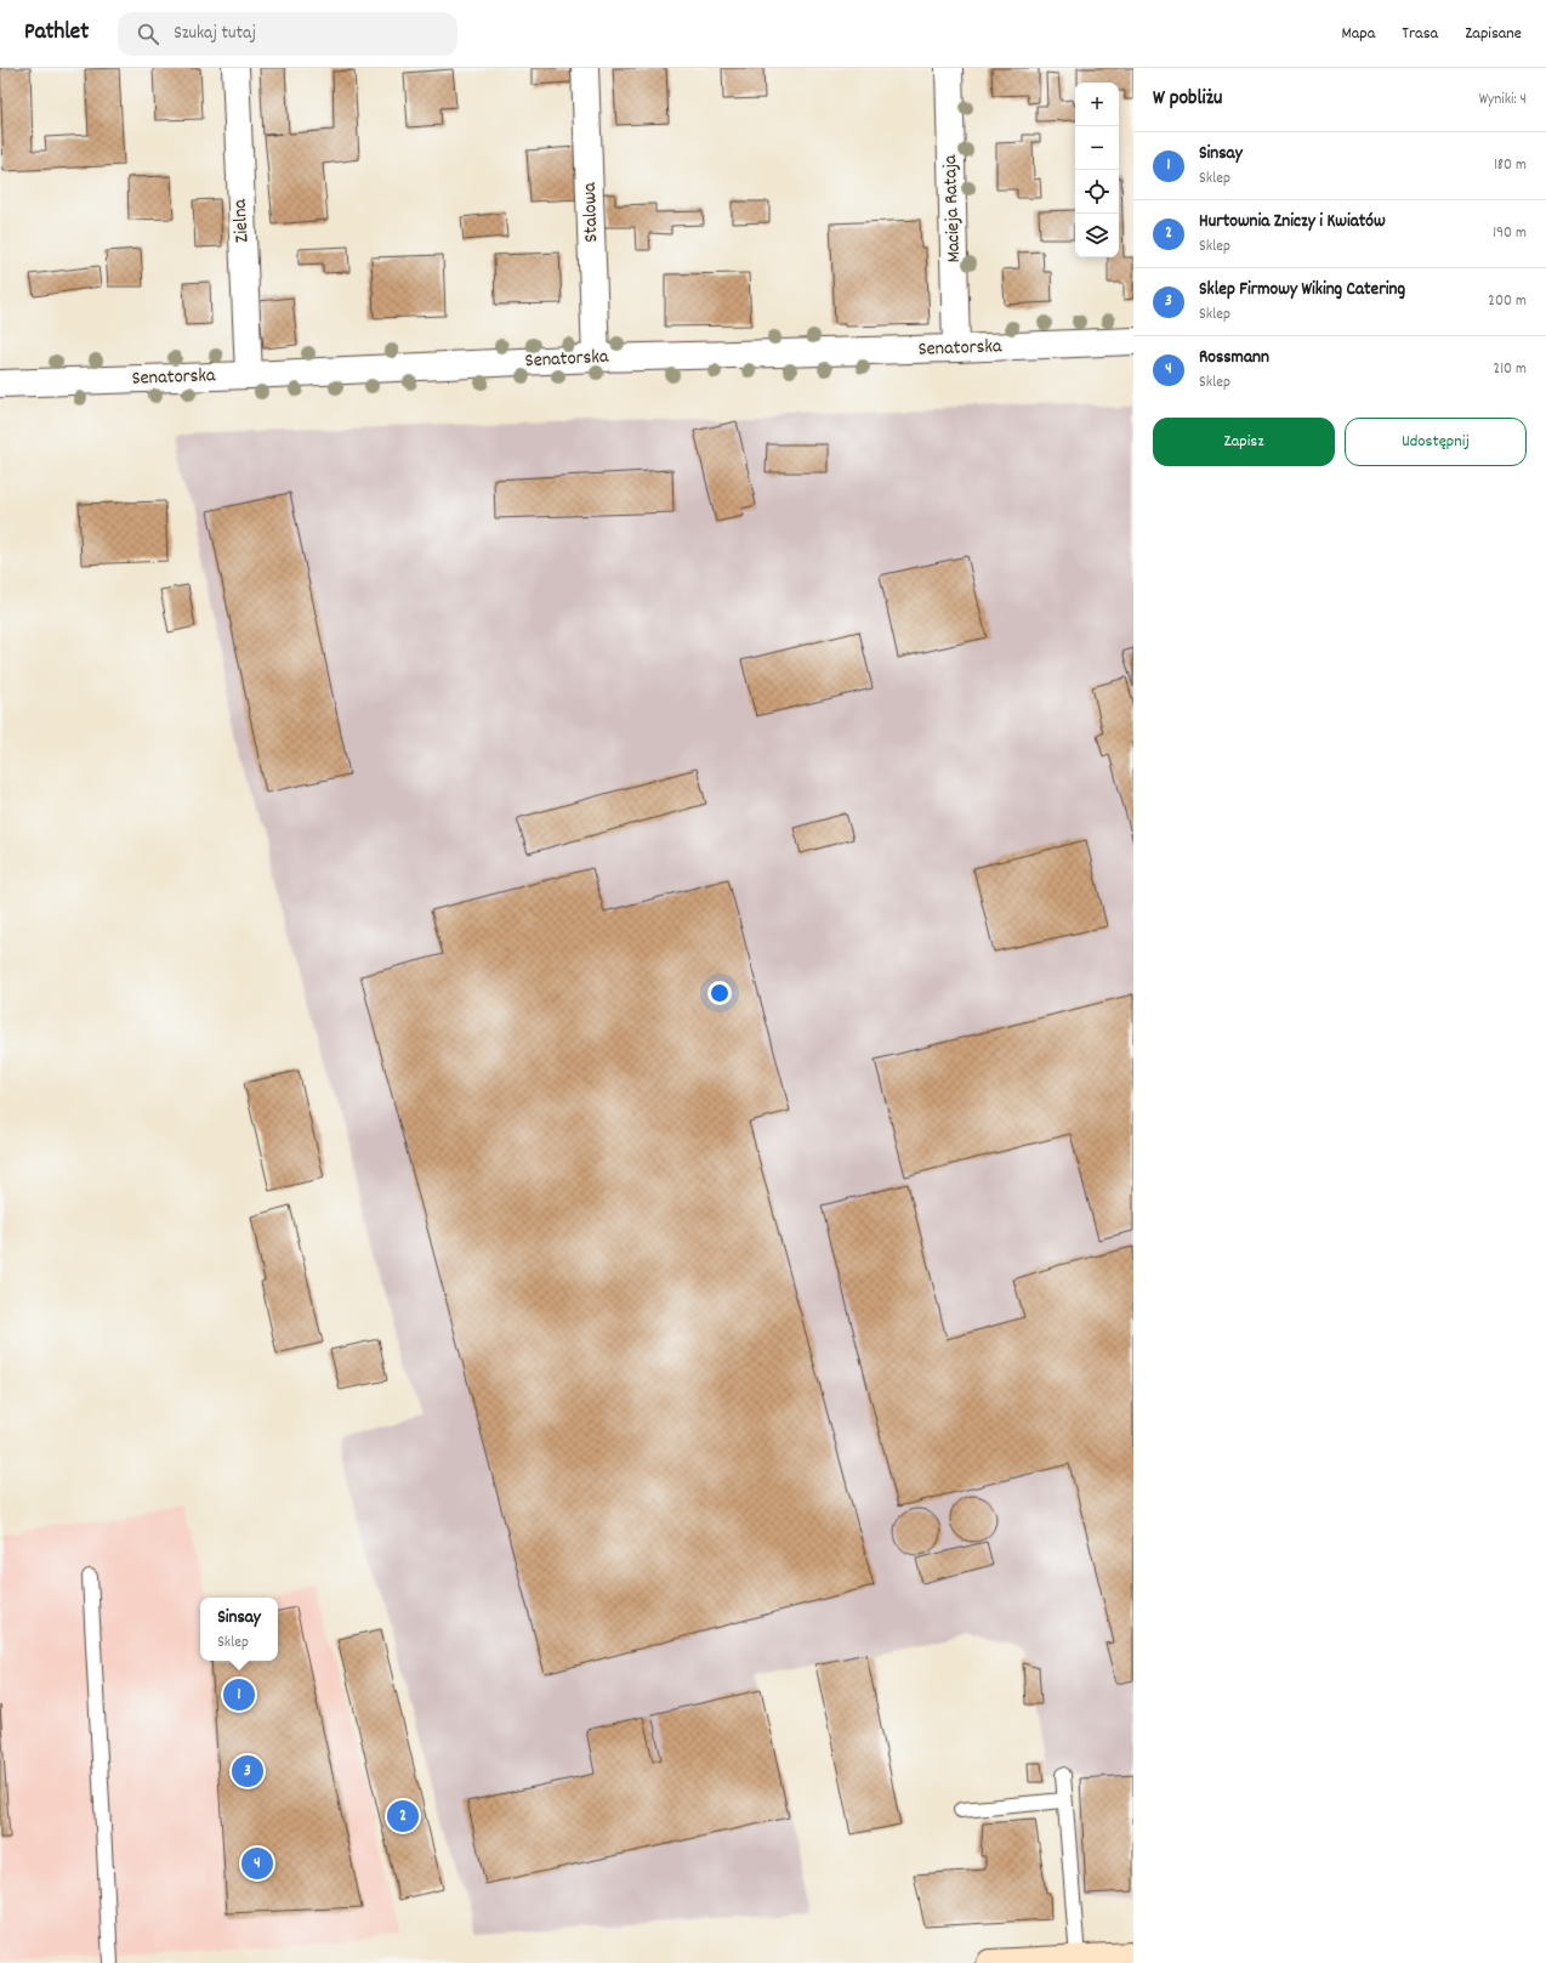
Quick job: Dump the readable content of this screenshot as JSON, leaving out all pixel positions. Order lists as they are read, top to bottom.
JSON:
{
  "streets": {
    "street": [
      "Macieja Rataja",
      "Stalowa",
      "Zielna",
      "Senatorska"
    ]
  },
  "crossings": [
    ["Macieja Rataja", "Senatorska"],
    ["Stalowa", "Senatorska"],
    ["Zielna", "Senatorska"]
  ],
  "page": {
    "header": "Pathlet",
    "search": "Szukaj tutaj",
    "nav": ["Mapa", "Trasa", "Zapisane"],
    "heading": ["W pobliżu", "Wyniki: 4"],
    "map_buttons": ["+", "−"],
    "list": [
      {
        "mark": "1",
        "name": "Sinsay",
        "note": "Sklep",
        "value": "180 m"
      },
      {
        "mark": "2",
        "name": "Hurtownia Zniczy i Kwiatów",
        "note": "Sklep",
        "value": "190 m"
      },
      {
        "mark": "3",
        "name": "Sklep Firmowy Wiking Catering",
        "note": "Sklep",
        "value": "200 m"
      },
      {
        "mark": "4",
        "name": "Rossmann",
        "note": "Sklep",
        "value": "210 m"
      }
    ],
    "buttons": ["Zapisz", "Udostępnij"],
    "popup": ["Sinsay", "Sklep"],
    "pins": [
      "1",
      "3",
      "2",
      "4"
    ]
  }
}
